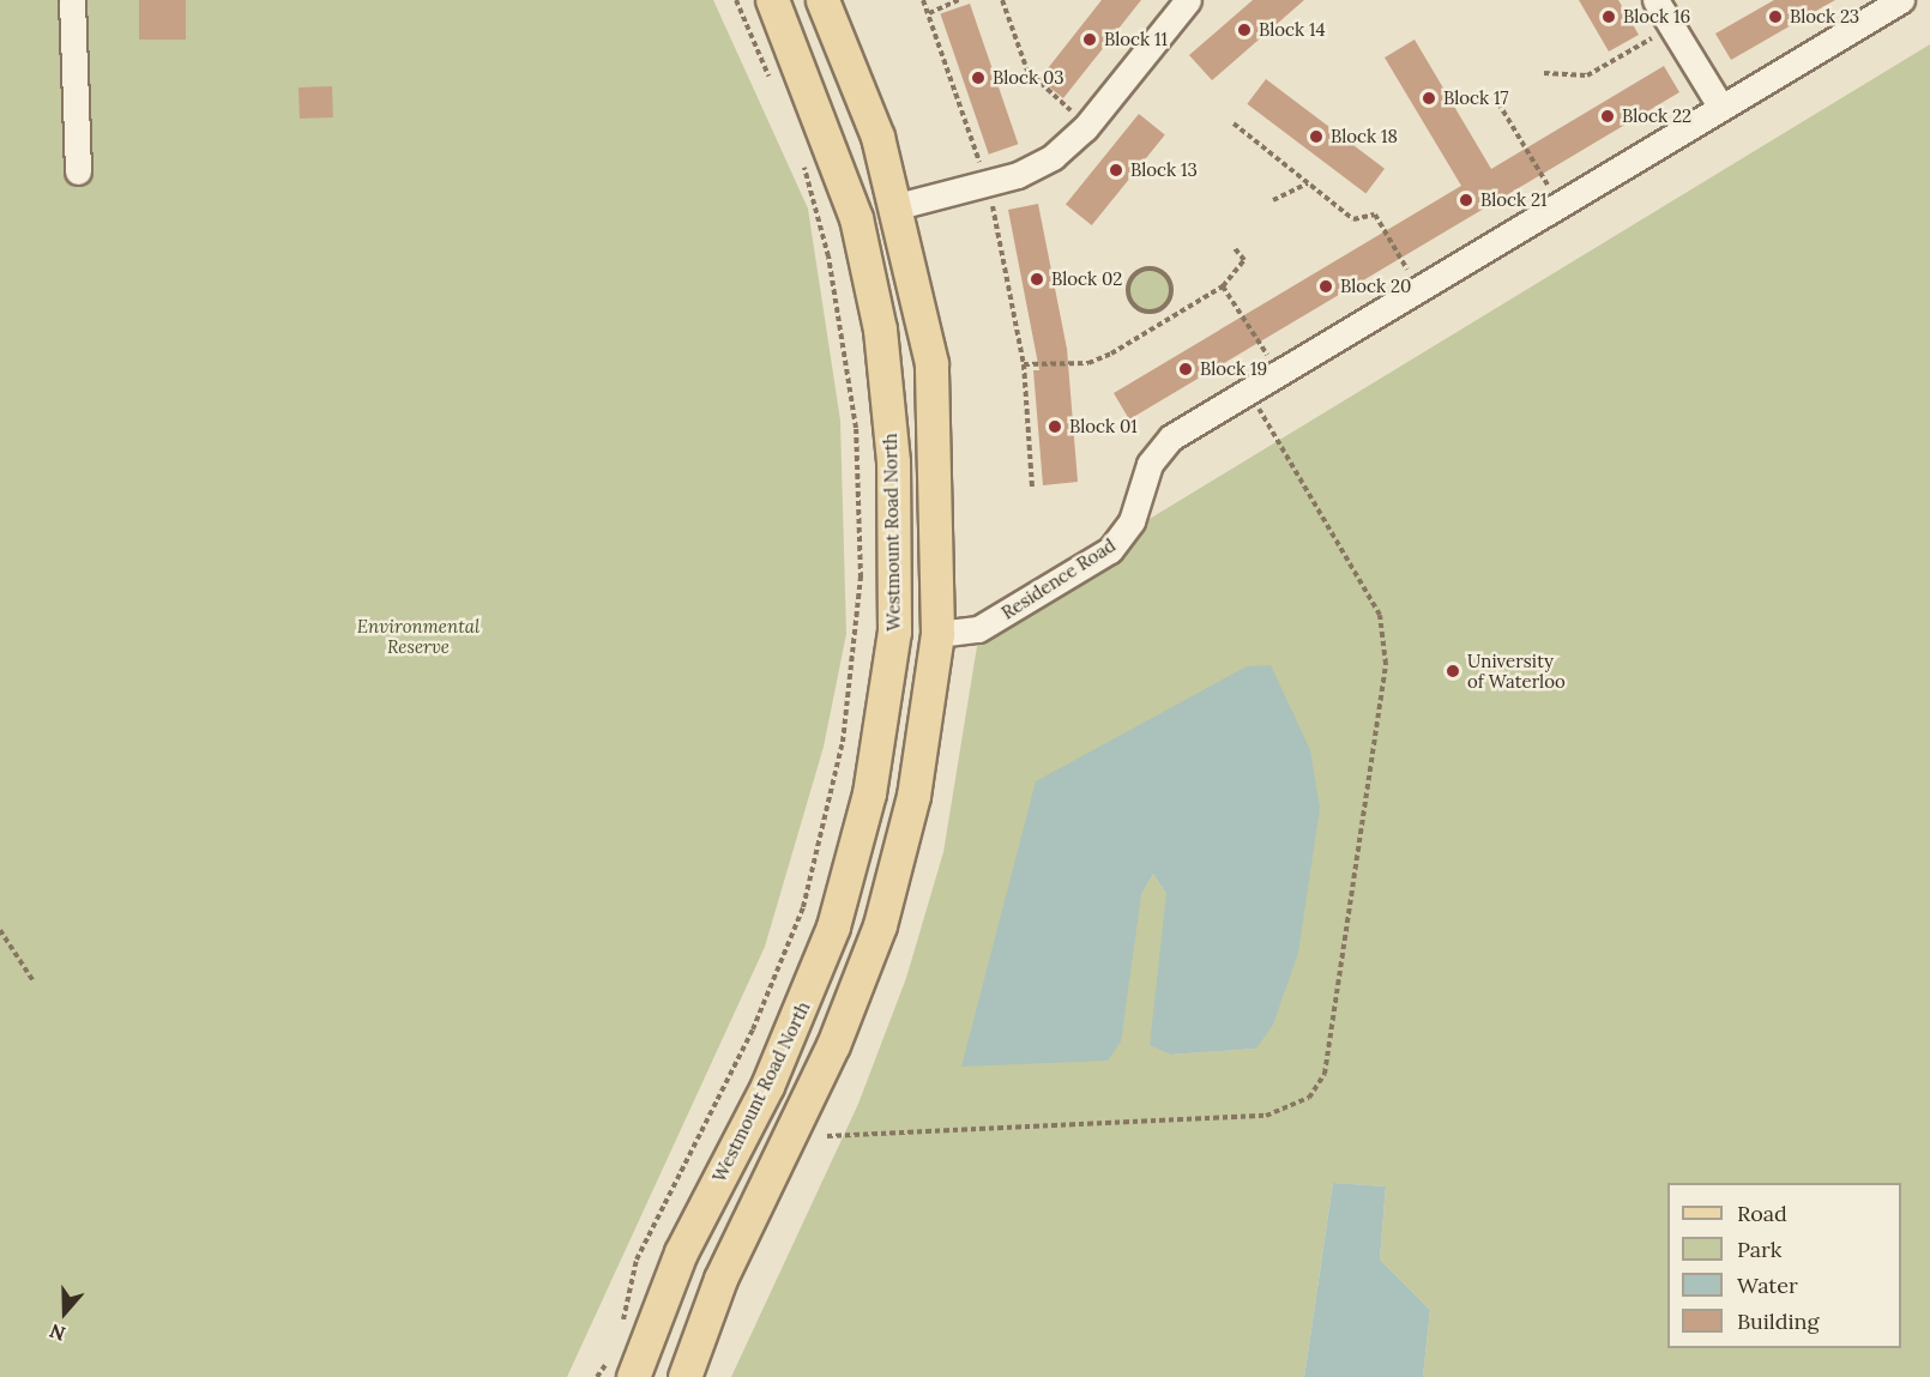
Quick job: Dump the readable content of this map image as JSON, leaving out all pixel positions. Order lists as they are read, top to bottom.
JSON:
{
  "streets": {
    "main road": ["Westmount Road North"],
    "street": ["Residence Road"]
  },
  "parks": ["Environmental Reserve"],
  "places": [
    "Block 16",
    "Block 23",
    "Block 14",
    "Block 11",
    "Block 03",
    "Block 17",
    "Block 22",
    "Block 18",
    "Block 13",
    "Block 21",
    "Block 02",
    "Block 20",
    "Block 19",
    "Block 01",
    "University of Waterloo"
  ],
  "legend": [
    "Road",
    "Park",
    "Water",
    "Building"
  ],
  "north": "bottom"
}
